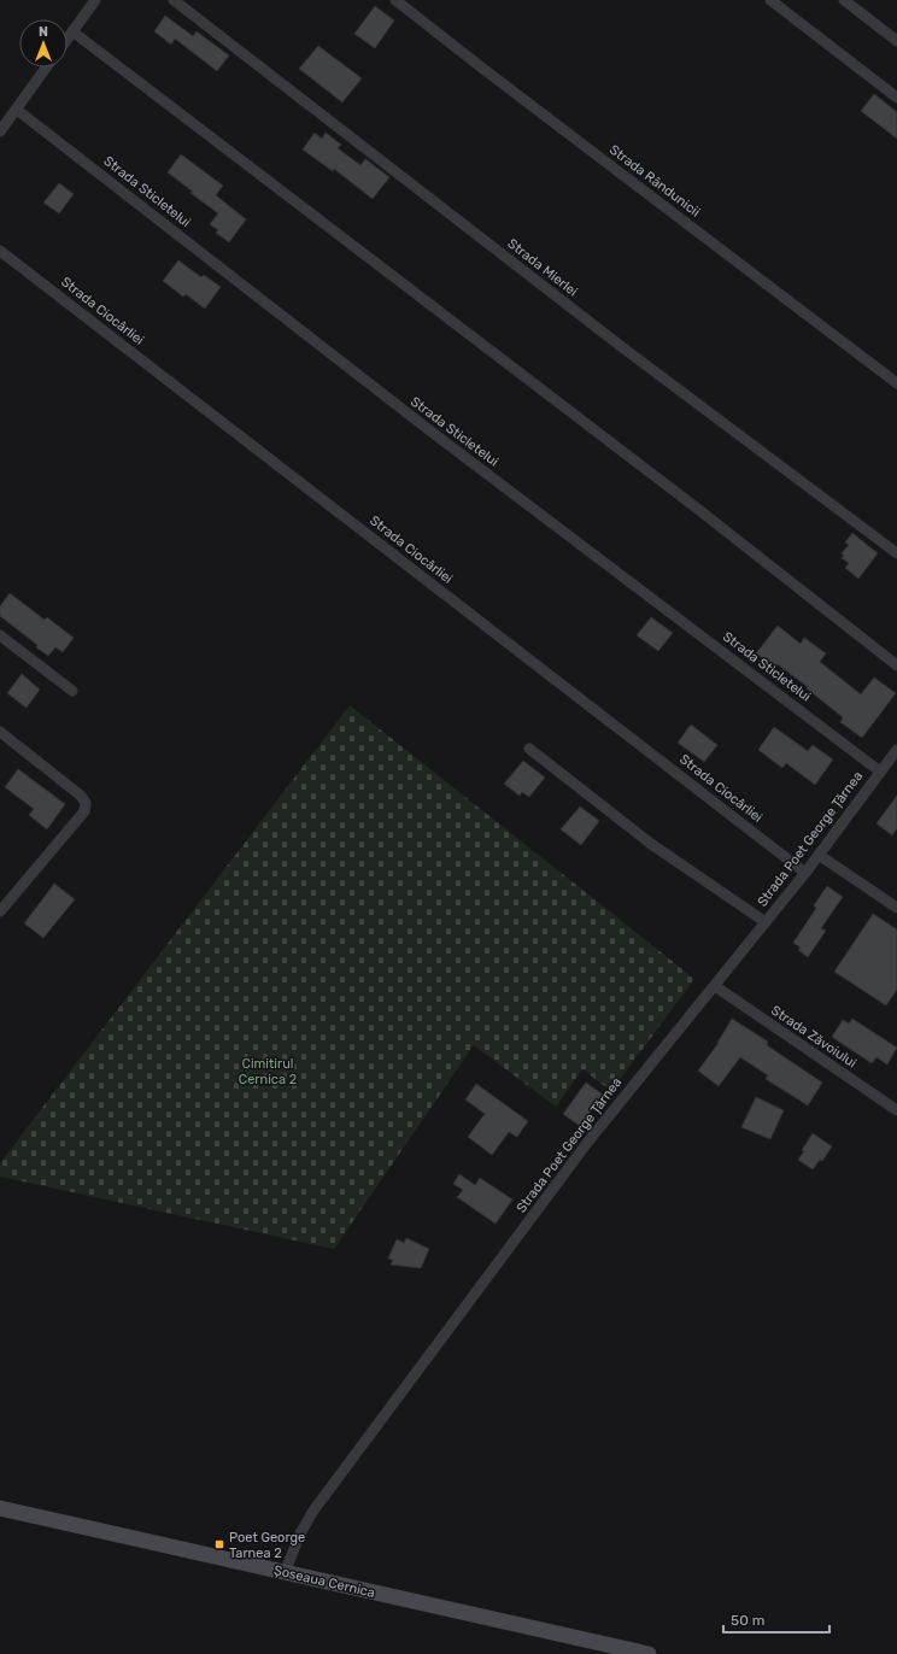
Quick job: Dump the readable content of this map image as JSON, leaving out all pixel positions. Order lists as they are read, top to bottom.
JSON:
{
  "streets": {
    "main road": ["Șoseaua Cernica"],
    "street": [
      "Strada Rândunicii",
      "Strada Sticletelui",
      "Strada Mierlei",
      "Strada Ciocârliei",
      "Strada Poet George Țărnea",
      "Strada Zăvoiului"
    ]
  },
  "crossings": [
    ["Strada Sticletelui", "Strada Poet George Țărnea"],
    ["Strada Ciocârliei", "Strada Poet George Țărnea"],
    ["Strada Poet George Țărnea", "Strada Zăvoiului"],
    ["Strada Poet George Țărnea", "Șoseaua Cernica"]
  ],
  "parks": ["Cimitirul Cernica 2"],
  "places": {
    "transit": ["Poet George Tarnea 2"]
  },
  "scale_bar": "50 m",
  "north": "top"
}
